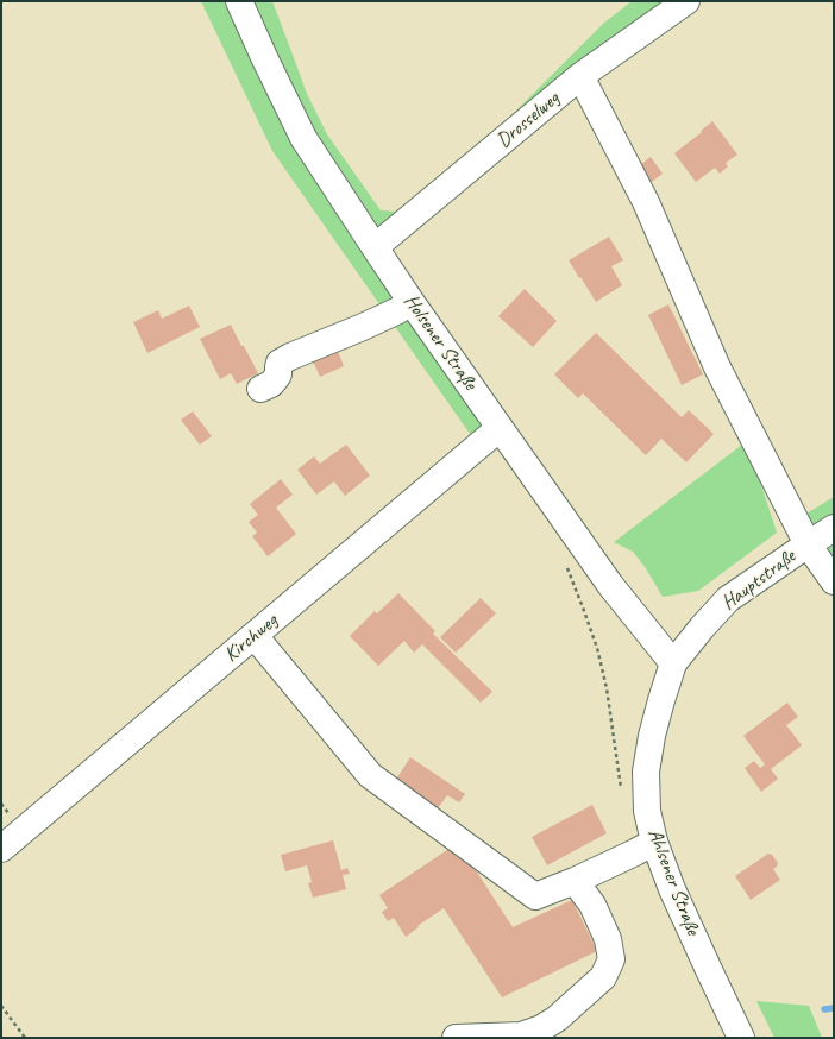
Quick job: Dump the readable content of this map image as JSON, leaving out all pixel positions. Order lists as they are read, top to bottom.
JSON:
{
  "streets": {
    "street": [
      "Drosselweg",
      "Holsener Straße",
      "Hauptstraße",
      "Kirchweg",
      "Ahlsener Straße"
    ]
  },
  "crossings": [
    ["Drosselweg", "Holsener Straße"],
    ["Holsener Straße", "Hauptstraße"],
    ["Holsener Straße", "Kirchweg"],
    ["Holsener Straße", "Ahlsener Straße"],
    ["Hauptstraße", "Ahlsener Straße"]
  ]
}
